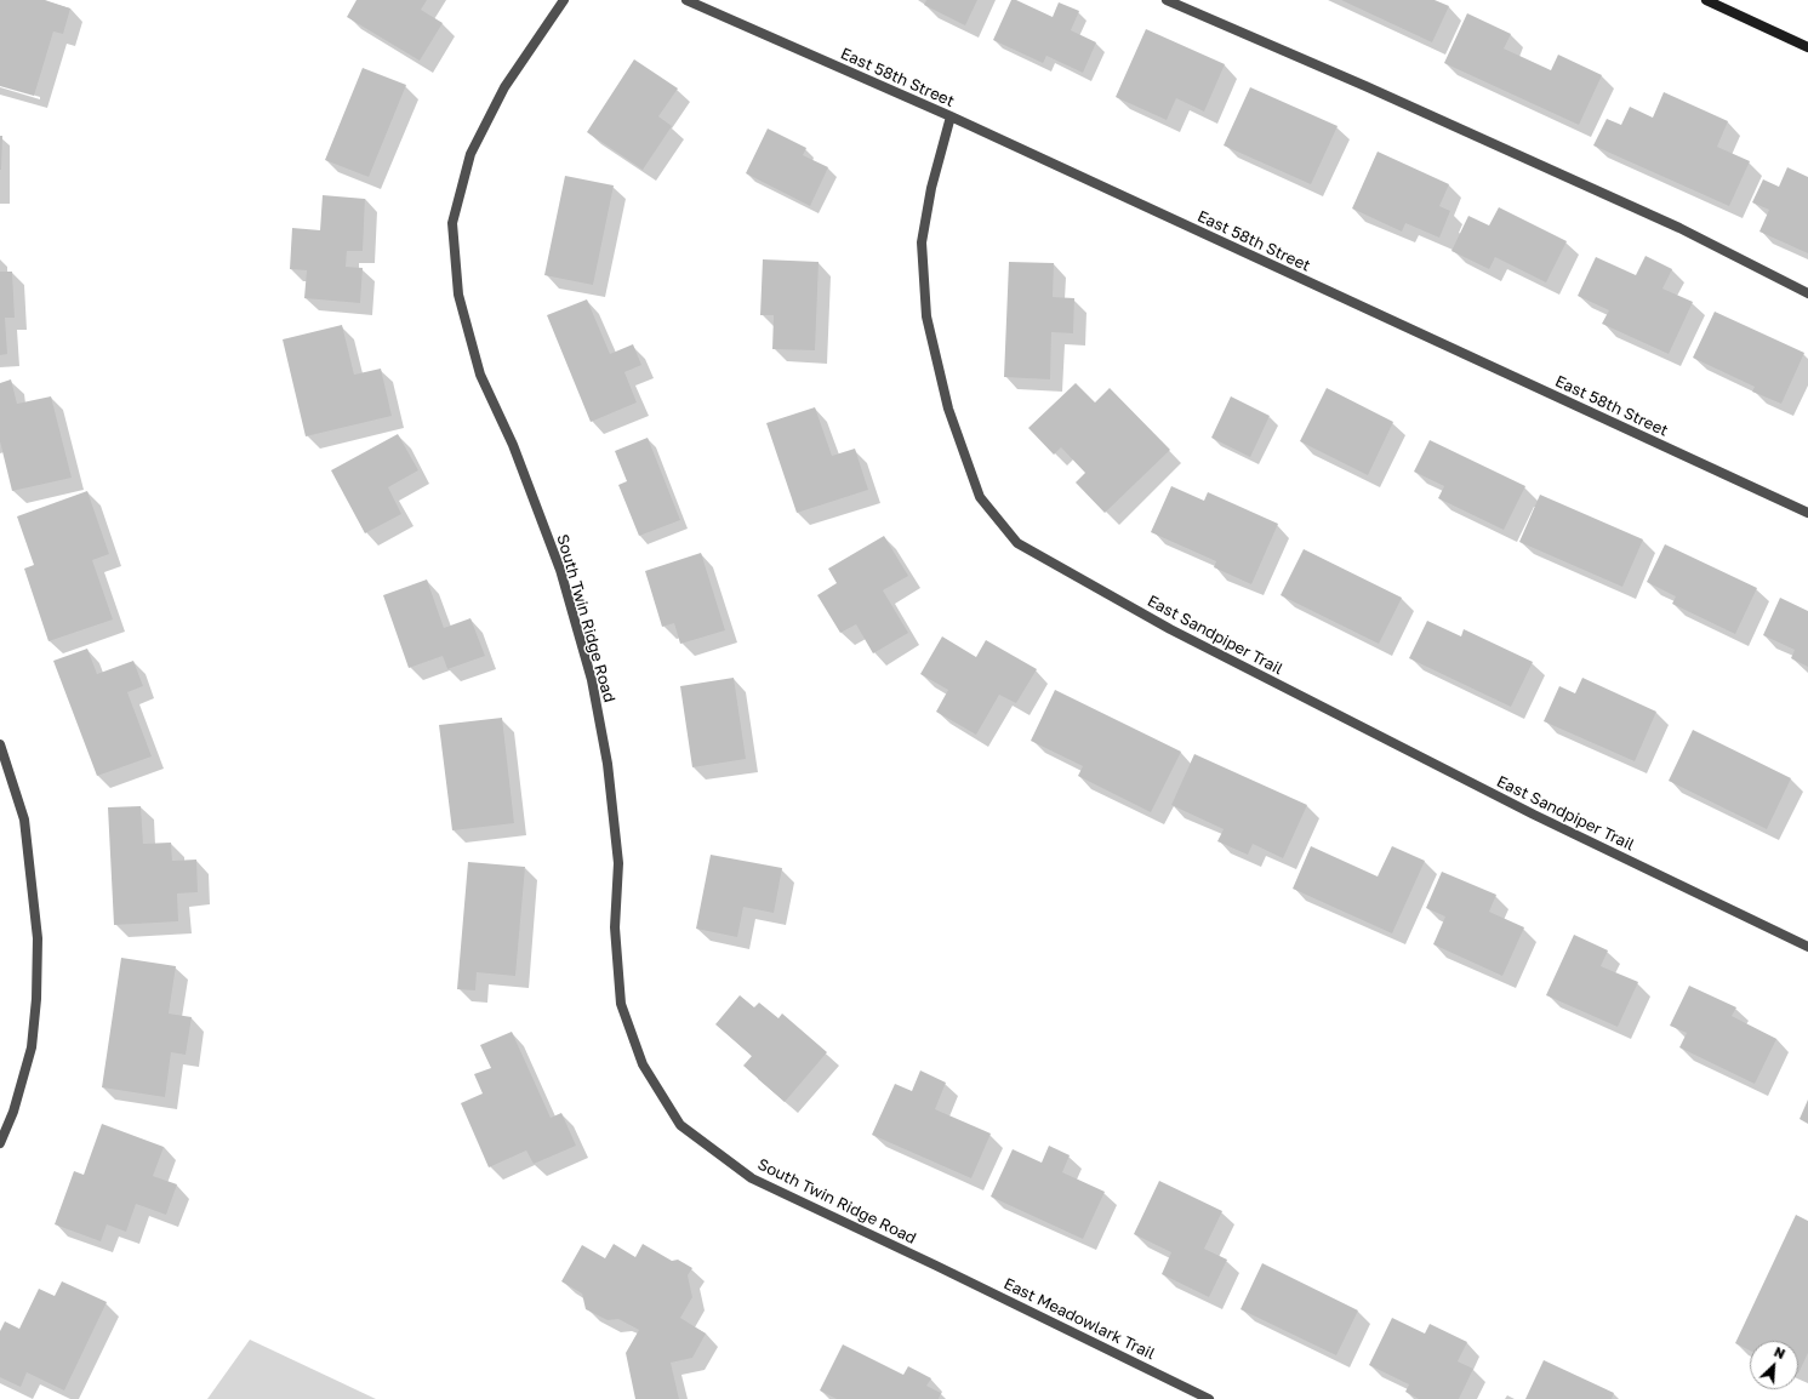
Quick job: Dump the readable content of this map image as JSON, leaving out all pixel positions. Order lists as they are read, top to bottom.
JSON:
{
  "streets": {
    "street": [
      "East 58th Street",
      "South Twin Ridge Road",
      "East Sandpiper Trail",
      "East Meadowlark Trail"
    ]
  },
  "crossings": [
    ["East 58th Street", "East Sandpiper Trail"],
    ["South Twin Ridge Road", "East Meadowlark Trail"]
  ],
  "north": "top right"
}
